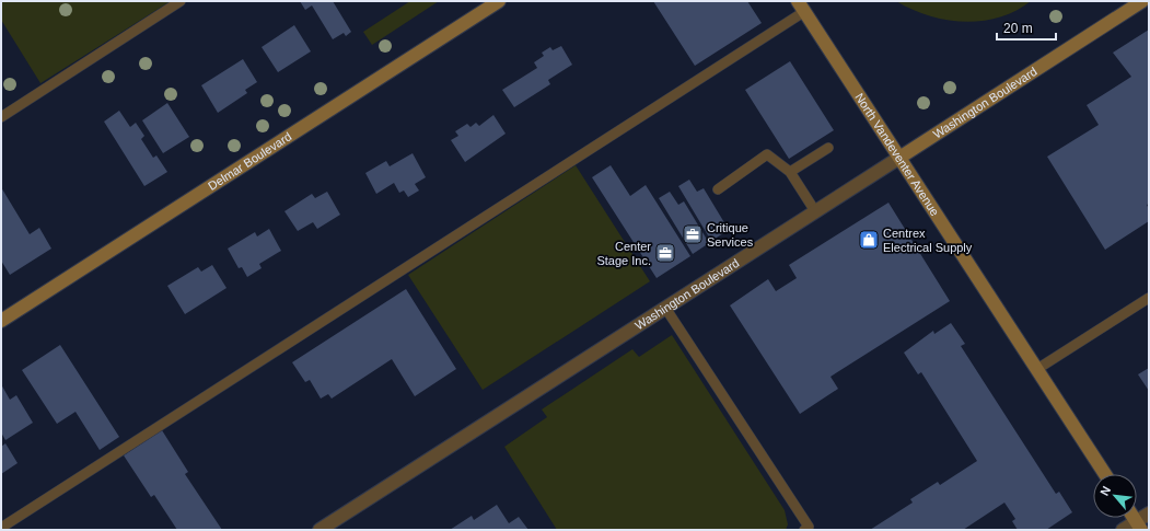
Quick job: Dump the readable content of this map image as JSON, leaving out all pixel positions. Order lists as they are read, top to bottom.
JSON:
{
  "streets": {
    "main road": ["Washington Boulevard", "North Vandeventer Avenue", "Delmar Boulevard"]
  },
  "crossings": [
    ["Washington Boulevard", "North Vandeventer Avenue"]
  ],
  "places": {
    "office": ["Critique Services", "Center Stage Inc."],
    "shop": ["Centrex Electrical Supply"]
  },
  "scale_bar": "20 m",
  "north": "top left"
}
